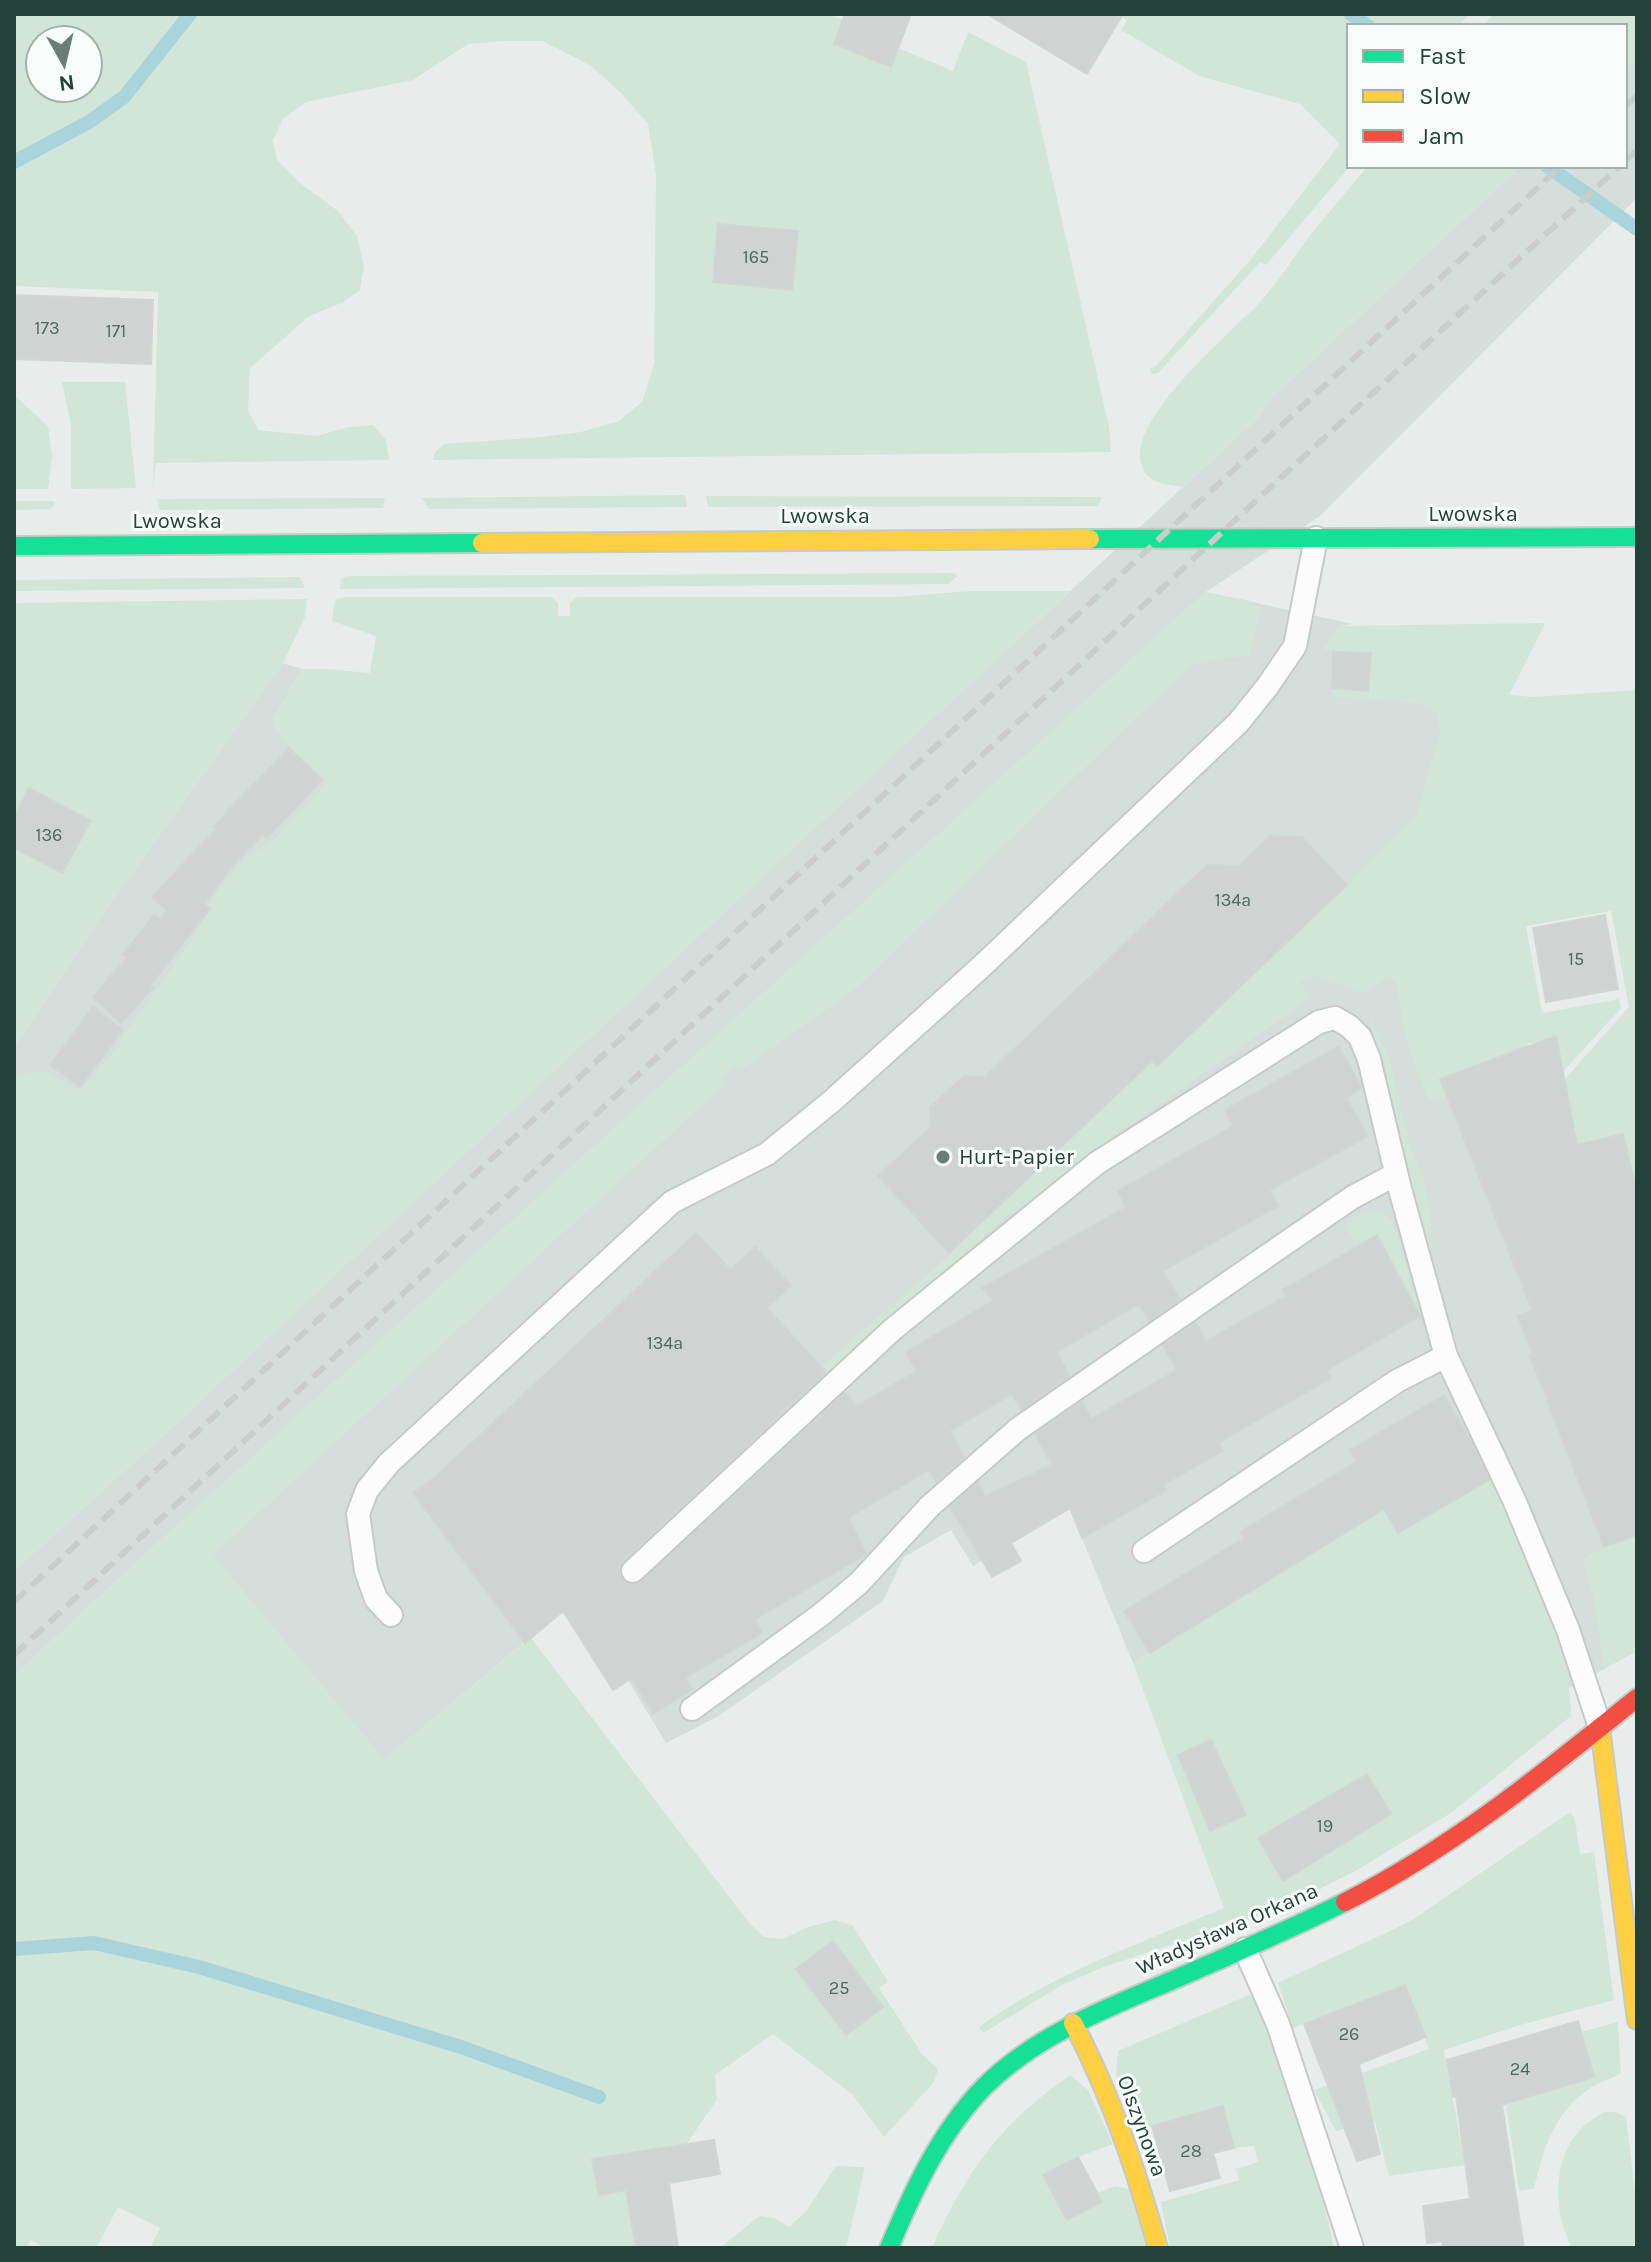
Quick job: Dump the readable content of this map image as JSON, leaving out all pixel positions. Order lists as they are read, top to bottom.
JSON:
{
  "streets": {
    "main road": ["Lwowska", "Władysława Orkana", "Olszynowa"]
  },
  "crossings": [
    ["Władysława Orkana", "Olszynowa"]
  ],
  "places": ["Hurt-Papier"],
  "house_numbers": [
    "165",
    "173",
    "171",
    "136",
    "134a",
    "15",
    "134a",
    "19",
    "25",
    "26",
    "24",
    "28"
  ],
  "legend": ["Fast", "Slow", "Jam"],
  "north": "bottom"
}
